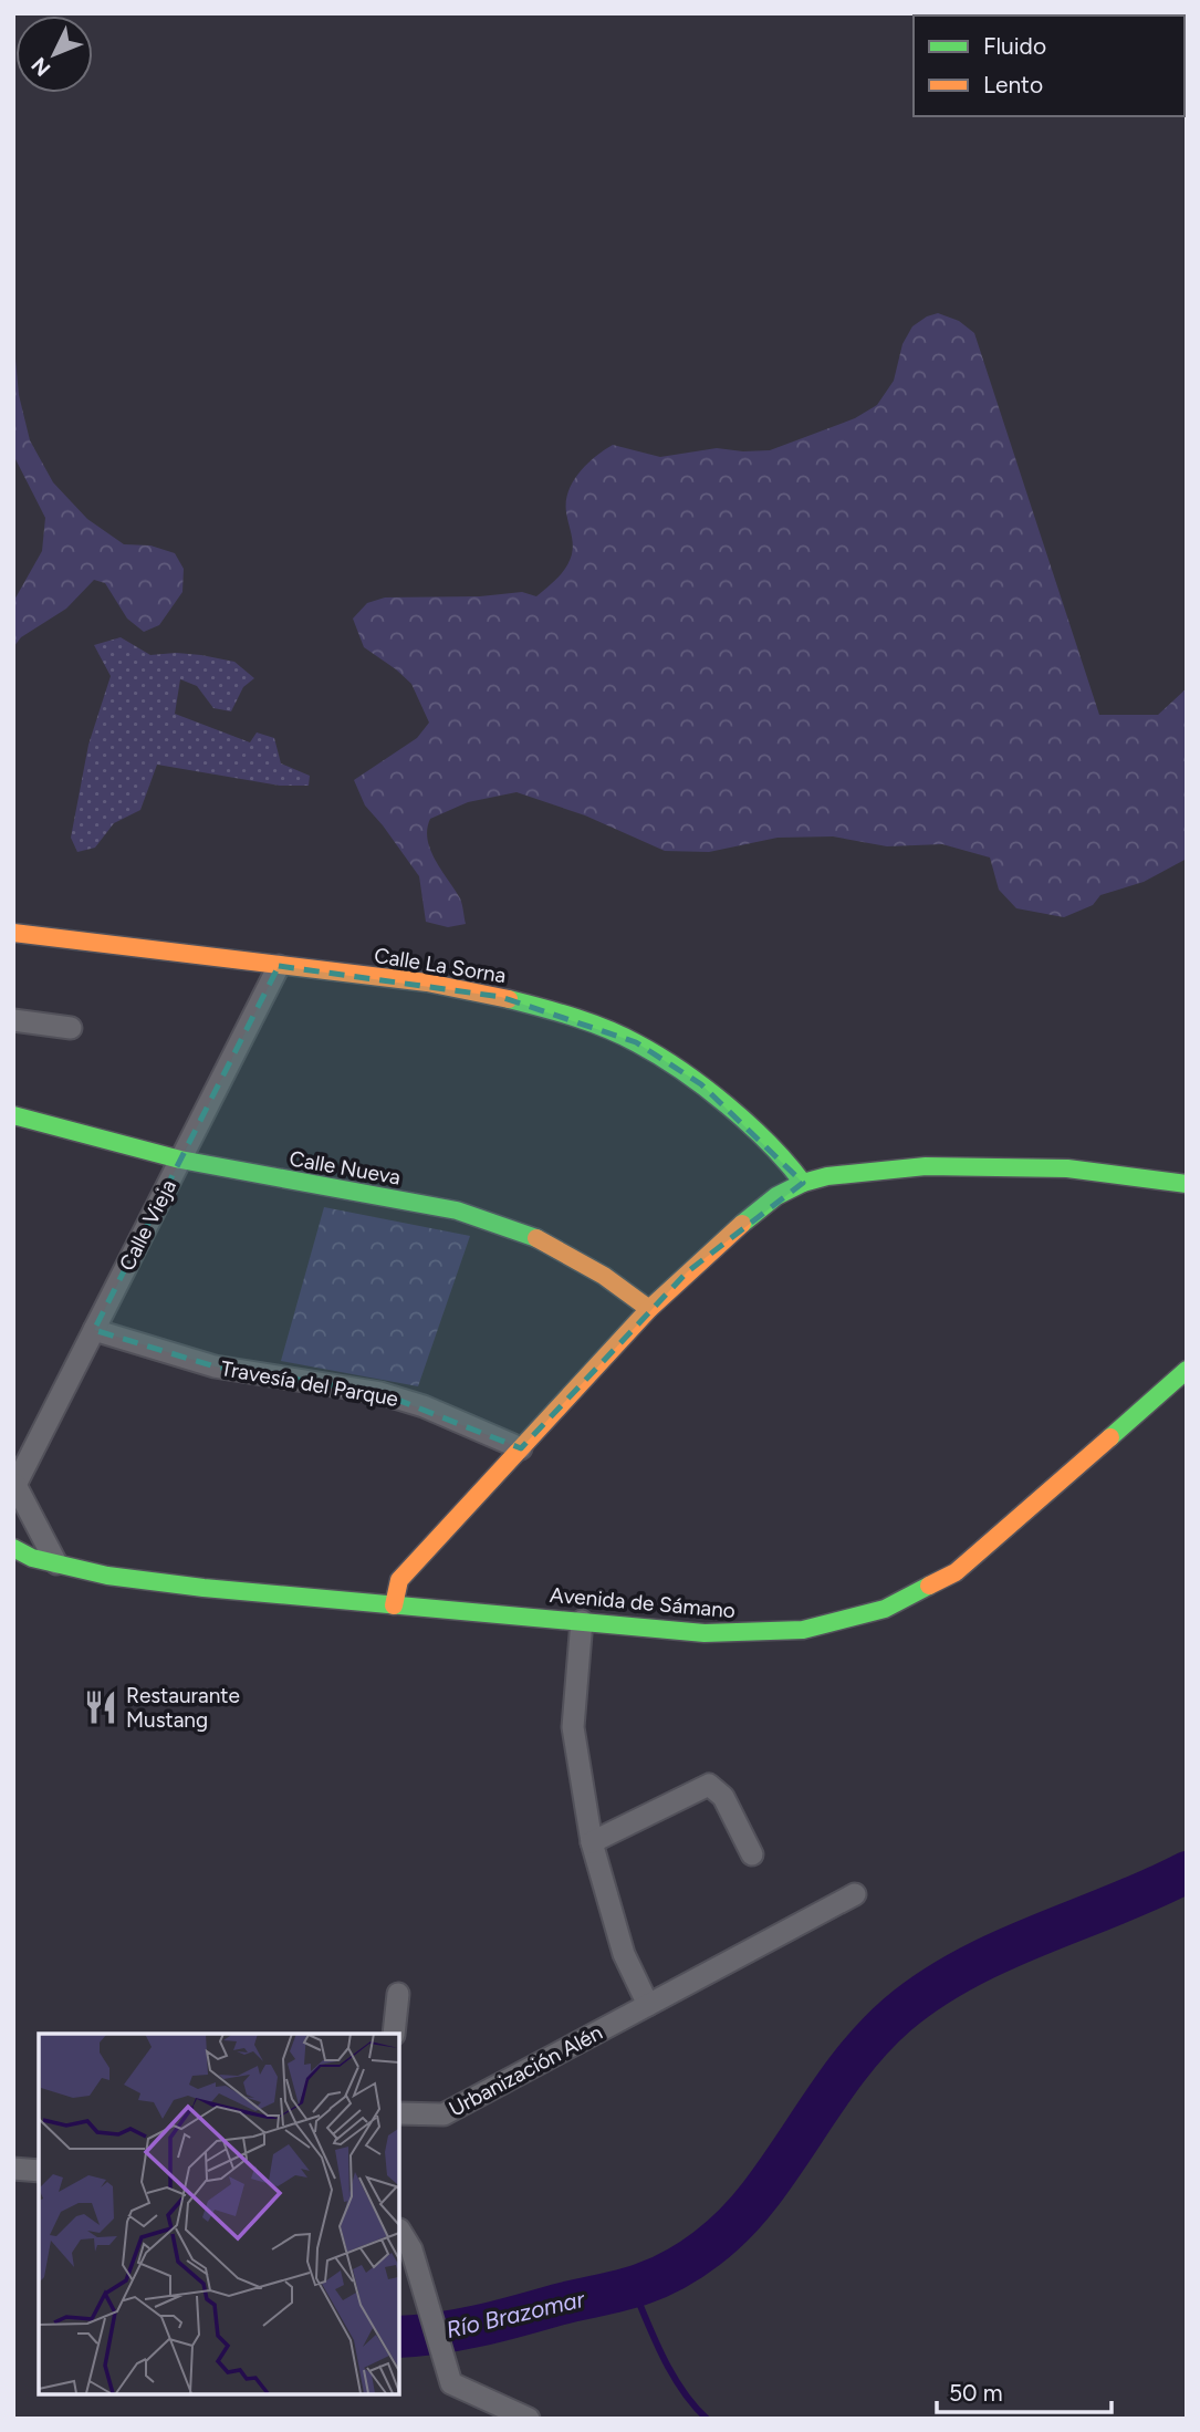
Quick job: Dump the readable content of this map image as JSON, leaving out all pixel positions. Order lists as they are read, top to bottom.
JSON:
{
  "streets": {
    "street": [
      "Calle La Sorna",
      "Calle Nueva",
      "Calle Vieja",
      "Travesía del Parque",
      "Avenida de Sámano",
      "Urbanización Alén"
    ]
  },
  "crossings": [
    ["Calle La Sorna", "Calle Vieja"],
    ["Calle Nueva", "Calle Vieja"],
    ["Calle Vieja", "Travesía del Parque"]
  ],
  "water": ["Río Brazomar"],
  "places": {
    "restaurant": ["Restaurante Mustang"]
  },
  "legend": ["Fluido", "Lento"],
  "scale_bar": "50 m",
  "north": "bottom left"
}
